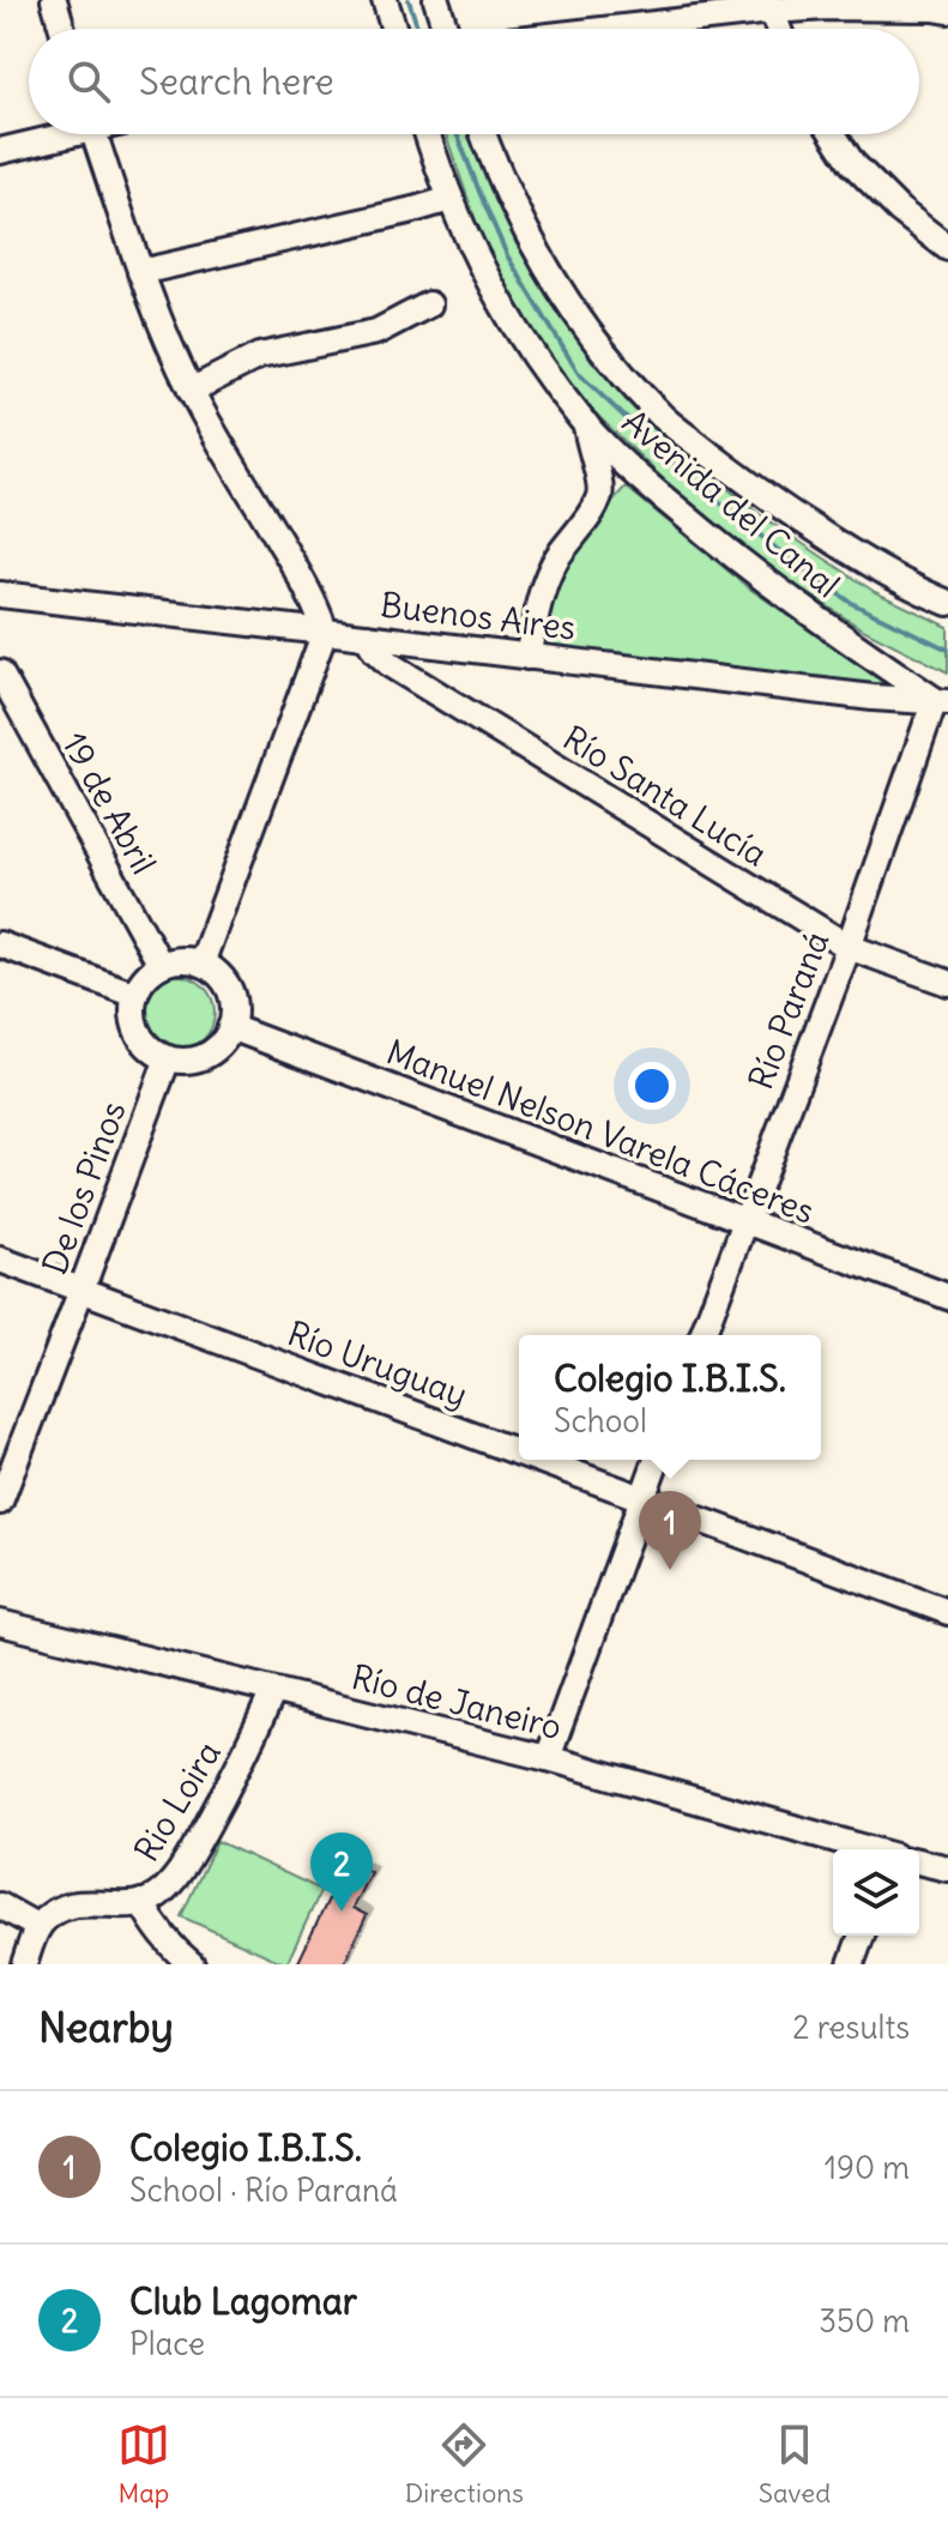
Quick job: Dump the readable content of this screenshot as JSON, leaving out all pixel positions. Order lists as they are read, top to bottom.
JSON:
{
  "streets": {
    "street": [
      "Avenida del Canal",
      "Buenos Aires",
      "Río Santa Lucía",
      "19 de Abril",
      "Río Paraná",
      "Manuel Nelson Varela Cáceres",
      "De los Pinos",
      "Río Uruguay",
      "Río de Janeiro",
      "Rio Loira"
    ]
  },
  "crossings": [
    ["Avenida del Canal", "Buenos Aires"],
    ["Avenida del Canal", "Río Paraná"],
    ["Buenos Aires", "Río Santa Lucía"],
    ["Buenos Aires", "Río Paraná"],
    ["Río Santa Lucía", "Río Paraná"],
    ["19 de Abril", "Manuel Nelson Varela Cáceres"],
    ["19 de Abril", "De los Pinos"],
    ["Río Paraná", "Manuel Nelson Varela Cáceres"],
    ["Manuel Nelson Varela Cáceres", "De los Pinos"],
    ["De los Pinos", "Río Uruguay"],
    ["Río de Janeiro", "Rio Loira"]
  ],
  "page": {
    "search": "Search here",
    "popup": ["Colegio I.B.I.S.", "School"],
    "pins": ["1", "2"],
    "heading": ["Nearby", "2 results"],
    "list": [
      {
        "mark": "1",
        "name": "Colegio I.B.I.S.",
        "note": "School · Río Paraná",
        "value": "190 m"
      },
      {
        "mark": "2",
        "name": "Club Lagomar",
        "note": "Place",
        "value": "350 m"
      }
    ],
    "nav": ["Map", "Directions", "Saved"]
  }
}
